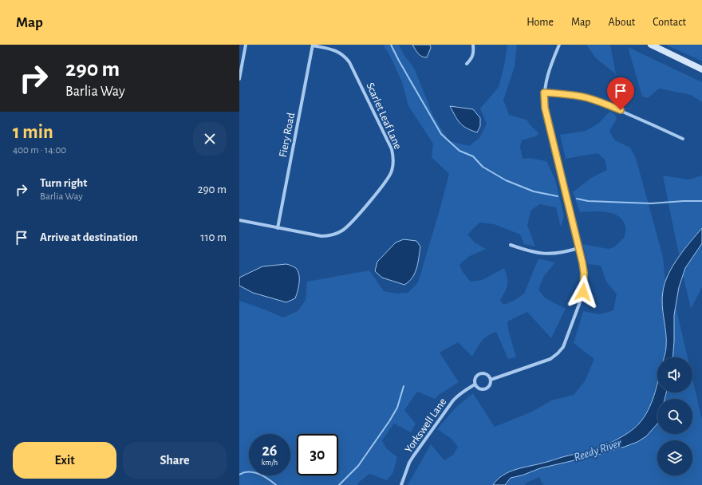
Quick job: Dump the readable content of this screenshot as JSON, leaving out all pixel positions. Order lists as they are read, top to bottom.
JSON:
{
  "streets": {
    "street": ["Scarlet Leaf Lane", "Fiery Road", "Yorkswell Lane"]
  },
  "crossings": [
    ["Scarlet Leaf Lane", "Fiery Road"]
  ],
  "water": ["Reedy River"],
  "page": {
    "header": "Map",
    "nav": [
      "Home",
      "Map",
      "About",
      "Contact"
    ],
    "turn": ["290 m", "Barlia Way"],
    "heading": ["1 min", "400 m · 14:00"],
    "list": [
      {
        "name": "Turn right",
        "note": "Barlia Way",
        "value": "290 m"
      },
      {
        "name": "Arrive at destination",
        "value": "110 m"
      }
    ],
    "speed": "26 km/h",
    "limit": "30",
    "buttons": ["Exit", "Share"]
  }
}
